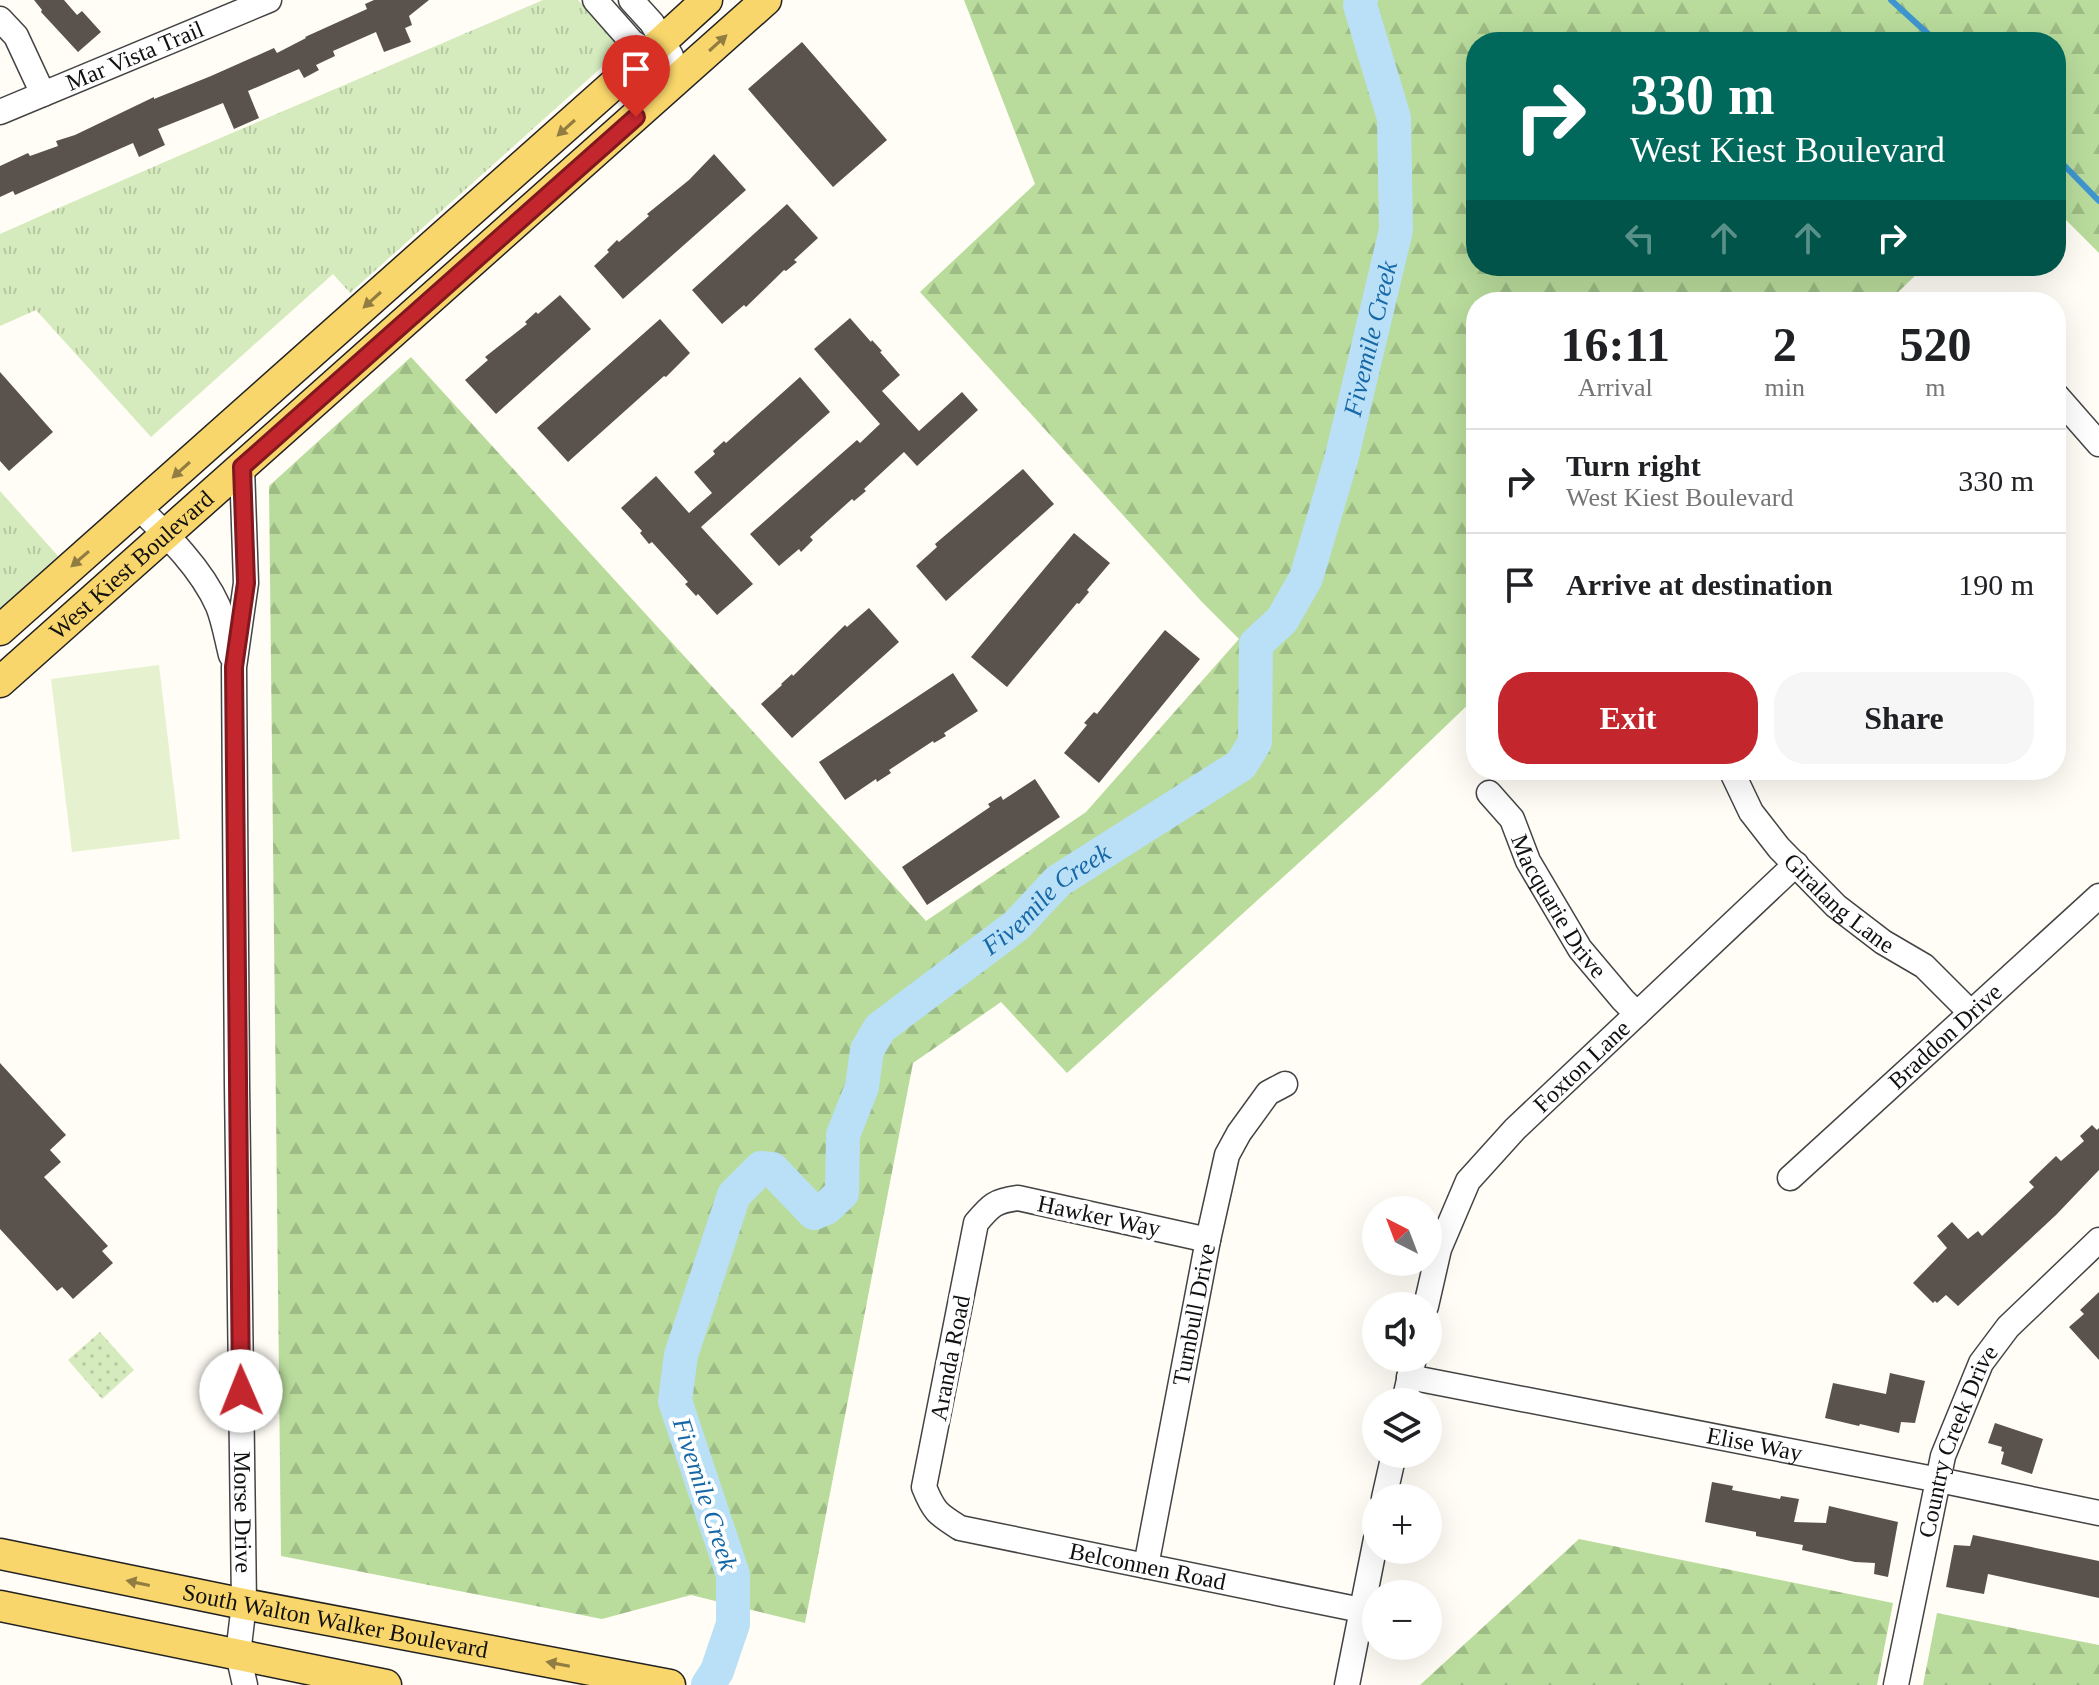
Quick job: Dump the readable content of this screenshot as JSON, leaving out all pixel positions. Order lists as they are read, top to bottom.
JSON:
{
  "streets": {
    "main road": ["West Kiest Boulevard", "South Walton Walker Boulevard"],
    "street": [
      "Mar Vista Trail",
      "Giralang Lane",
      "Macquarie Drive",
      "Braddon Drive",
      "Foxton Lane",
      "Hawker Way",
      "Turnbull Drive",
      "Aranda Road",
      "Country Creek Drive",
      "Elise Way",
      "Morse Drive",
      "Belconnen Road"
    ]
  },
  "crossings": [
    ["West Kiest Boulevard", "Morse Drive"],
    ["Giralang Lane", "Braddon Drive"],
    ["Giralang Lane", "Foxton Lane"],
    ["Macquarie Drive", "Foxton Lane"],
    ["Hawker Way", "Turnbull Drive"],
    ["Hawker Way", "Aranda Road"],
    ["Turnbull Drive", "Belconnen Road"],
    ["Aranda Road", "Belconnen Road"],
    ["Country Creek Drive", "Elise Way"],
    ["Morse Drive", "South Walton Walker Boulevard"]
  ],
  "water": ["Fivemile Creek"],
  "north": "top left",
  "page": {
    "turn": ["330 m", "West Kiest Boulevard"],
    "eta": [
      "16:11",
      "Arrival",
      "2",
      "min",
      "520",
      "m"
    ],
    "list": [
      {
        "name": "Turn right",
        "note": "West Kiest Boulevard",
        "value": "330 m"
      },
      {
        "name": "Arrive at destination",
        "value": "190 m"
      }
    ],
    "buttons": ["Exit", "Share"],
    "map_buttons": ["+", "−"]
  }
}
